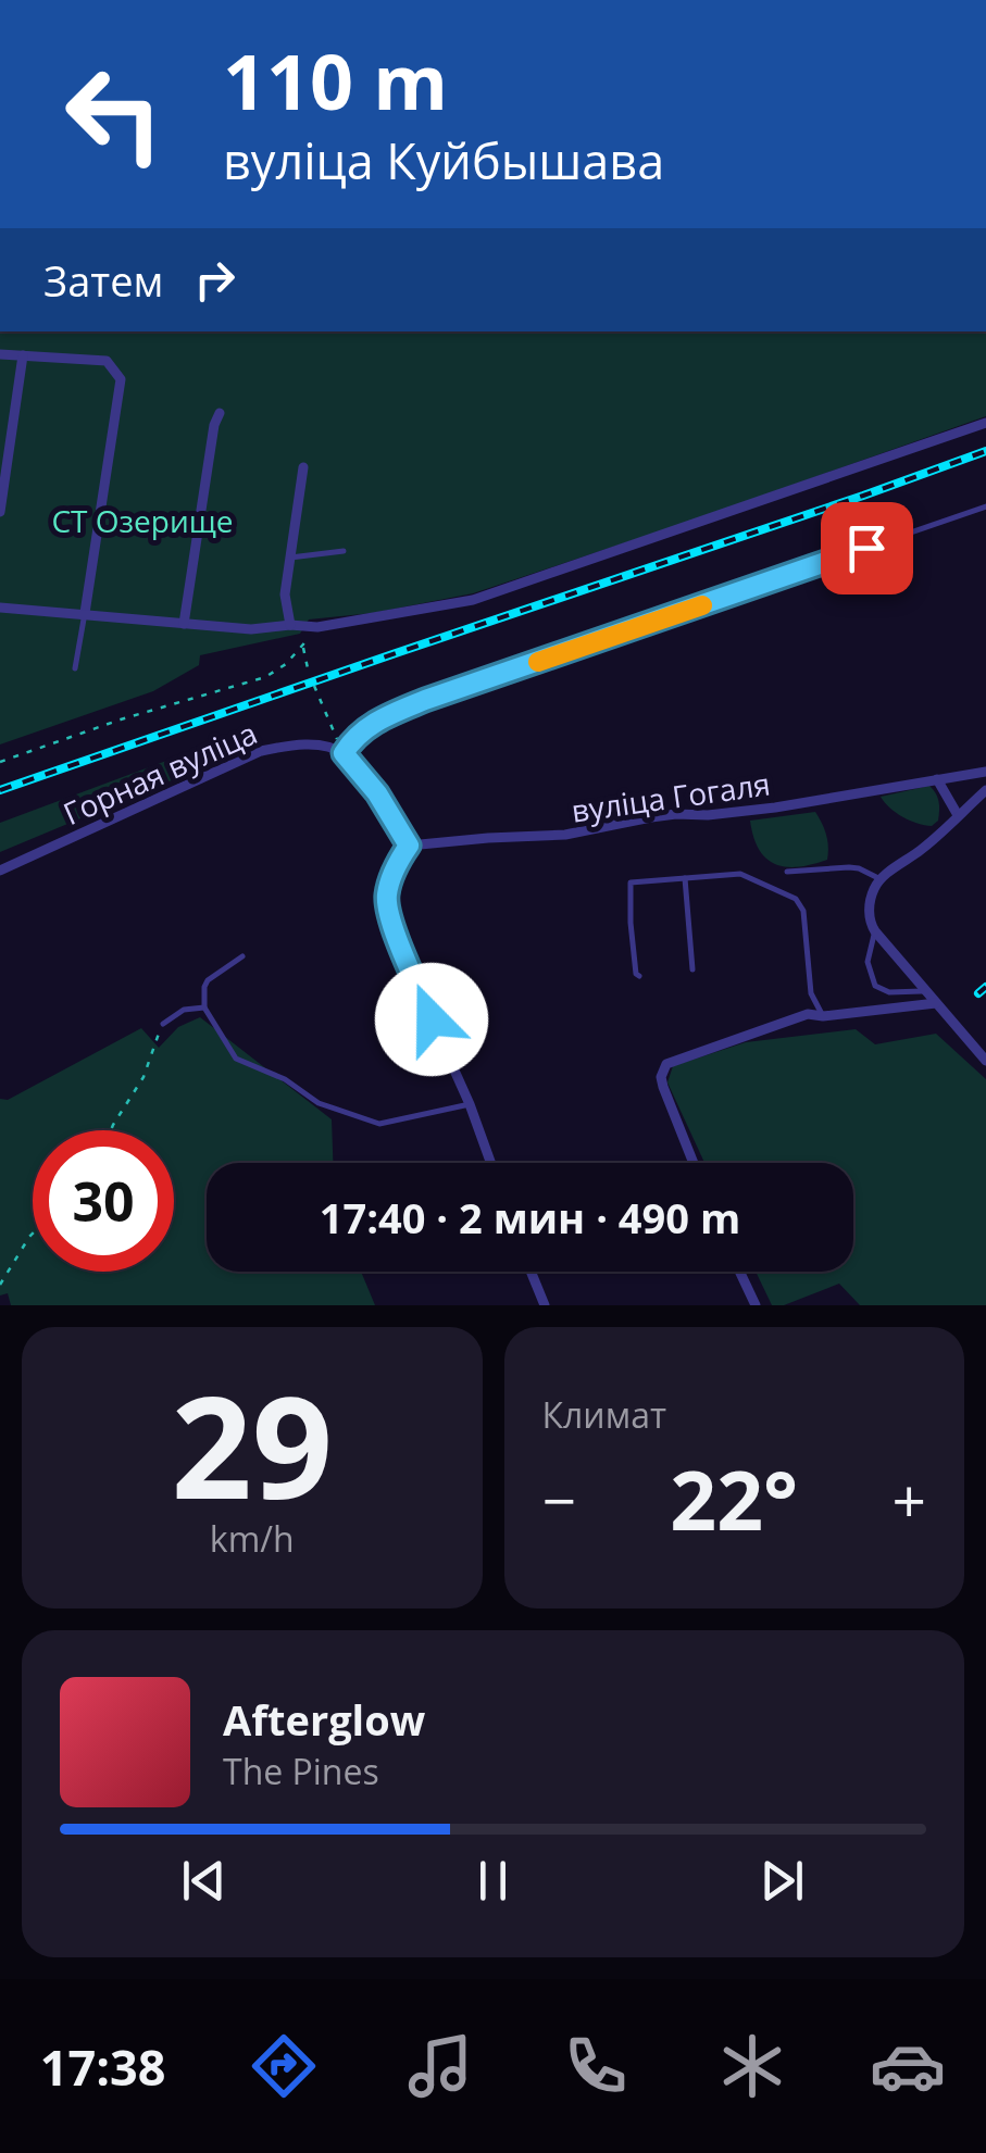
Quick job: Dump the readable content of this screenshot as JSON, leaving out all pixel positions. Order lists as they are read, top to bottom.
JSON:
{
  "streets": {
    "street": ["Горная вуліца", "вуліца Гогаля"]
  },
  "parks": ["СТ Озерище"],
  "page": {
    "turn": ["110 m", "вуліца Куйбышава"],
    "then": "Затем",
    "limit": "30",
    "trip": "17:40 · 2 мин · 490 m",
    "tile": [
      ["29", "km/h"],
      "Климат"
    ],
    "heat": ["−", "22°", "+"],
    "song": ["Afterglow", "The Pines"],
    "tabs": "17:38"
  }
}
